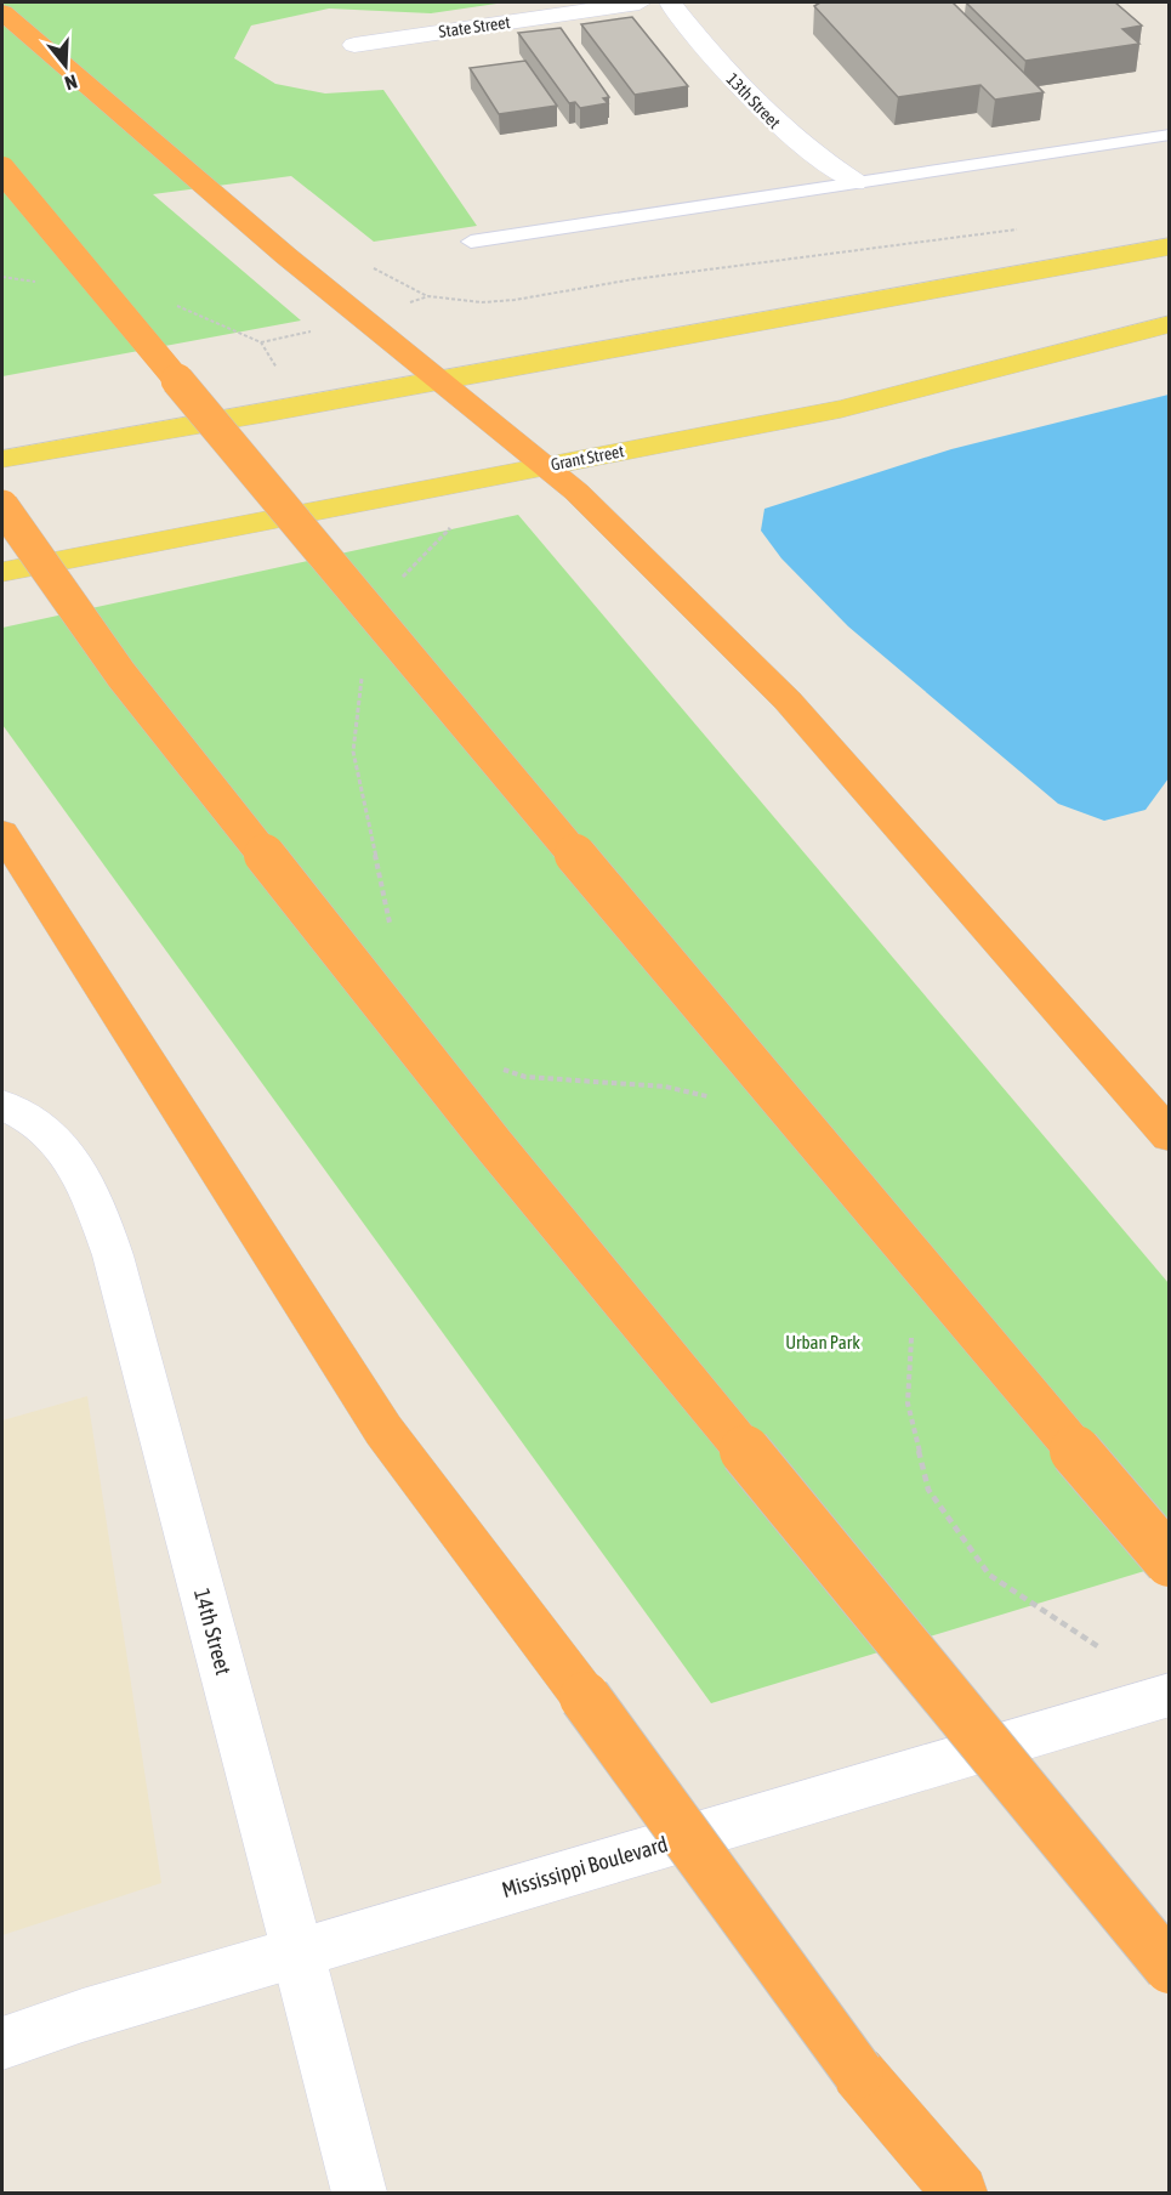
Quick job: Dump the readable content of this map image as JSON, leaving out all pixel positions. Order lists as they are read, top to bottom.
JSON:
{
  "streets": {
    "main road": ["Grant Street"],
    "street": [
      "State Street",
      "13th Street",
      "14th Street",
      "Mississippi Boulevard"
    ]
  },
  "crossings": [
    ["14th Street", "Mississippi Boulevard"]
  ],
  "parks": ["Urban Park"],
  "north": "bottom"
}
